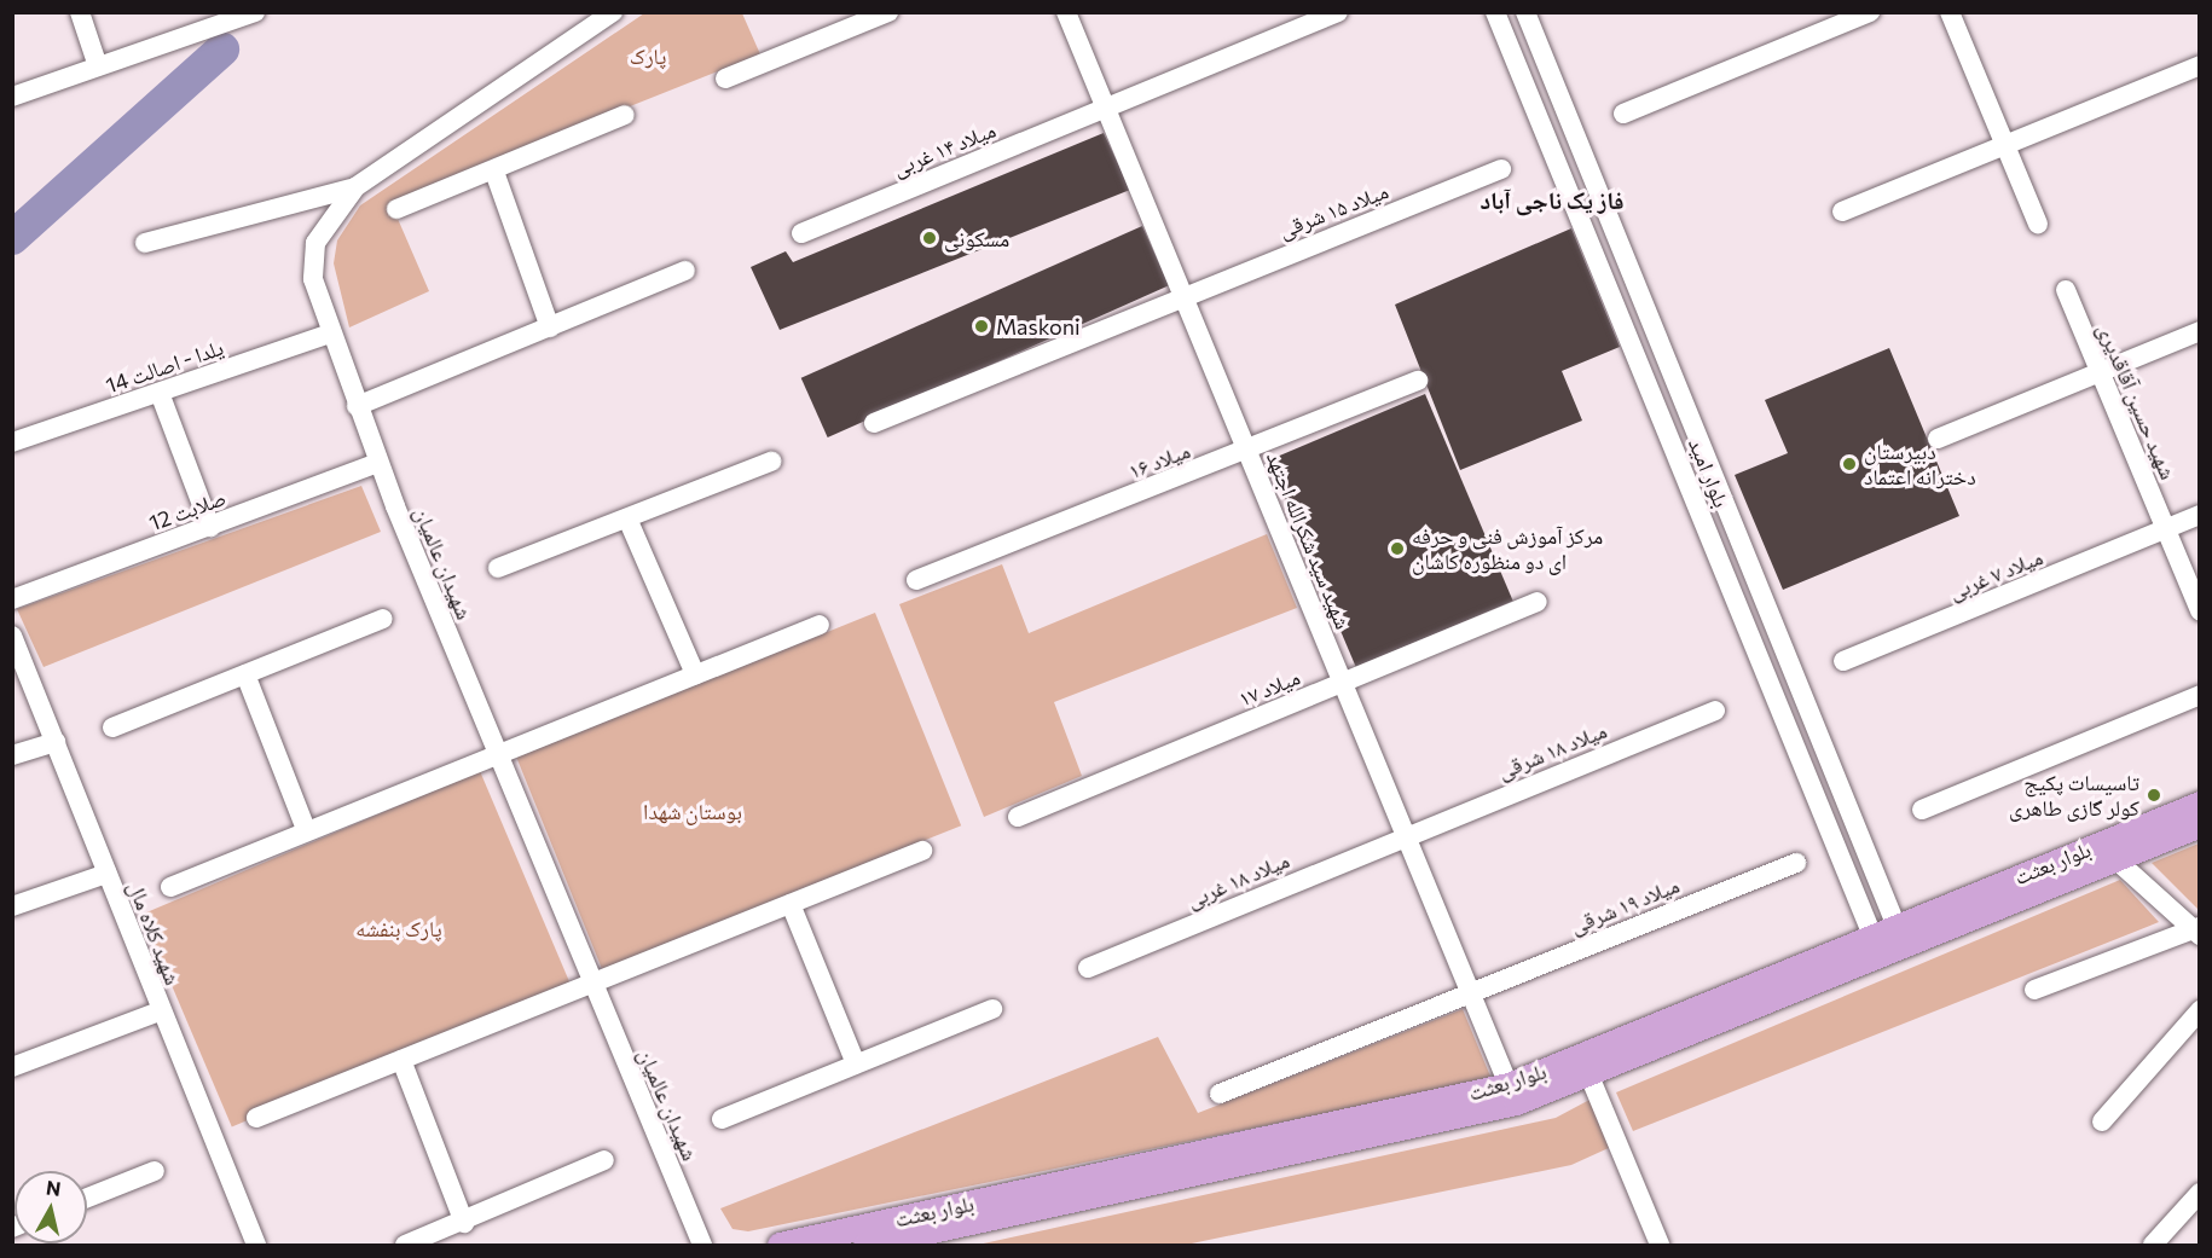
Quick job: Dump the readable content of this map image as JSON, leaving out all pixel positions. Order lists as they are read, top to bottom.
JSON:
{
  "streets": {
    "main road": ["بلوار بعثت"],
    "street": [
      "میلاد ۱۴ غربی",
      "میلاد ۱۵ شرقی",
      "یلدا - اصالت 14",
      "شهید حسین آقاقدیری",
      "میلاد ۱۶",
      "بلوار امید",
      "صلابت 12",
      "شهید سید شکرالله اجتهد",
      "شهیدان عالمیان",
      "میلاد ۷ غربی",
      "میلاد ۱۷",
      "میلاد ۱۸ شرقی",
      "میلاد ۱۸ غربی",
      "میلاد ۱۹ شرقی",
      "شهید کلاه مال"
    ]
  },
  "crossings": [
    ["میلاد ۱۴ غربی", "شهید سید شکرالله اجتهد"],
    ["میلاد ۱۵ شرقی", "شهید سید شکرالله اجتهد"],
    ["یلدا - اصالت 14", "شهیدان عالمیان"],
    ["شهید حسین آقاقدیری", "میلاد ۷ غربی"],
    ["میلاد ۱۶", "شهید سید شکرالله اجتهد"],
    ["بلوار امید", "بلوار بعثت"],
    ["صلابت 12", "شهیدان عالمیان"],
    ["شهید سید شکرالله اجتهد", "میلاد ۱۷"],
    ["شهید سید شکرالله اجتهد", "میلاد ۱۸ شرقی"],
    ["شهید سید شکرالله اجتهد", "بلوار بعثت"],
    ["شهید سید شکرالله اجتهد", "میلاد ۱۸ غربی"],
    ["شهید سید شکرالله اجتهد", "میلاد ۱۹ شرقی"],
    ["میلاد ۱۸ شرقی", "میلاد ۱۸ غربی"]
  ],
  "districts": ["فاز یک ناجی آباد"],
  "parks": ["پارک", "بوستان شهدا", "پارک بنفشه"],
  "places": [
    "مسکونی",
    "Maskoni",
    "دبیرستان دخترانه اعتماد",
    "مرکز آموزش فنی و حرفه ای دو منظوره کاشان",
    "تاسیسات پکیج کولر گازی طاهری"
  ],
  "north": "top"
}
